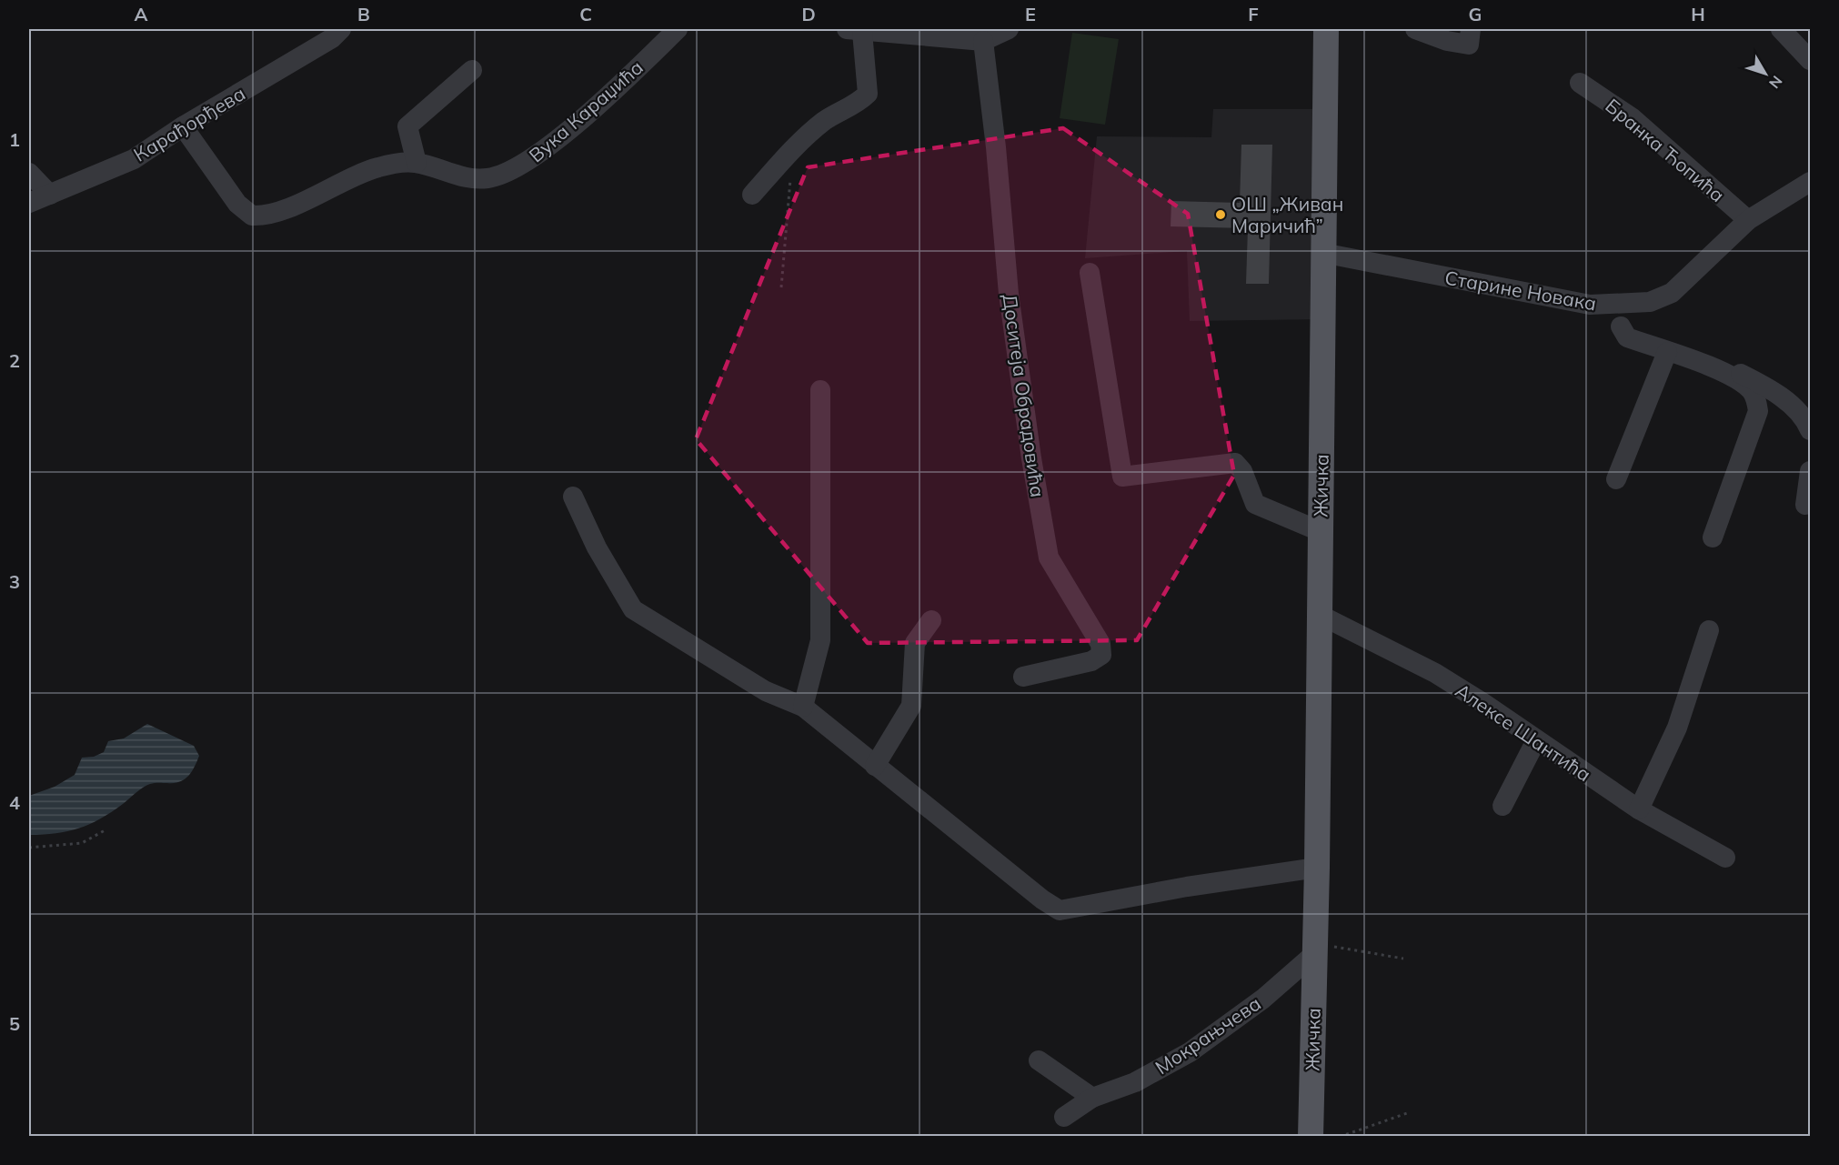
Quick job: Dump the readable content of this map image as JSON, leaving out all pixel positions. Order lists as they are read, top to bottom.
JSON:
{
  "streets": {
    "main road": ["Жичка"],
    "street": [
      "Вука Караџића",
      "Карађорђева",
      "Бранка Ћопића",
      "Старине Новака",
      "Доситеја Обрадовића",
      "Алексе Шантића",
      "Мокрањчева"
    ]
  },
  "crossings": [
    ["Вука Караџића", "Карађорђева"],
    ["Бранка Ћопића", "Старине Новака"],
    ["Старине Новака", "Жичка"],
    ["Жичка", "Алексе Шантића"],
    ["Жичка", "Мокрањчева"]
  ],
  "places": ["ОШ „Живан Маричић”"],
  "north": "bottom right",
  "grid": {
    "columns": [
      "A",
      "B",
      "C",
      "D",
      "E",
      "F",
      "G",
      "H"
    ],
    "rows": [
      "1",
      "2",
      "3",
      "4",
      "5"
    ]
  }
}
